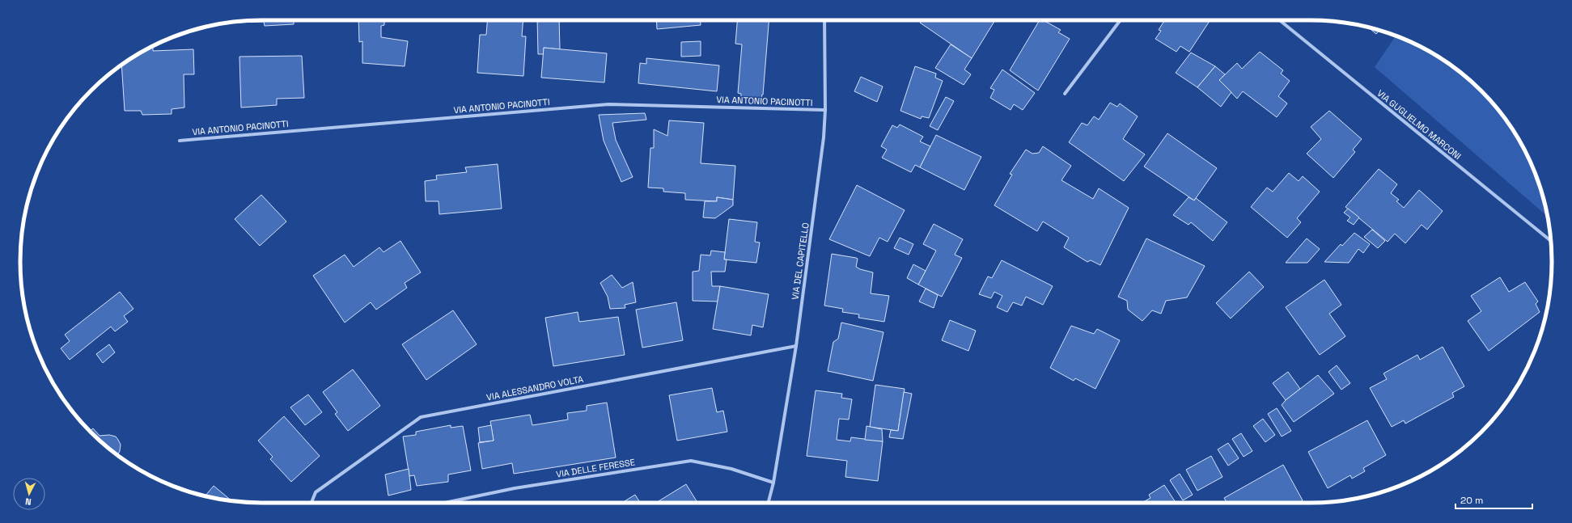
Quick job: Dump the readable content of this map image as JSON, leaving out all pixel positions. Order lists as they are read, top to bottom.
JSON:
{
  "streets": {
    "street": [
      "VIA ANTONIO PACINOTTI",
      "VIA GUGLIELMO MARCONI",
      "VIA DEL CAPITELLO",
      "VIA ALESSANDRO VOLTA",
      "VIA DELLE FERESSE"
    ]
  },
  "crossings": [
    ["VIA ANTONIO PACINOTTI", "VIA DEL CAPITELLO"],
    ["VIA DEL CAPITELLO", "VIA ALESSANDRO VOLTA"],
    ["VIA DEL CAPITELLO", "VIA DELLE FERESSE"]
  ],
  "scale_bar": "20 m",
  "north": "bottom"
}
